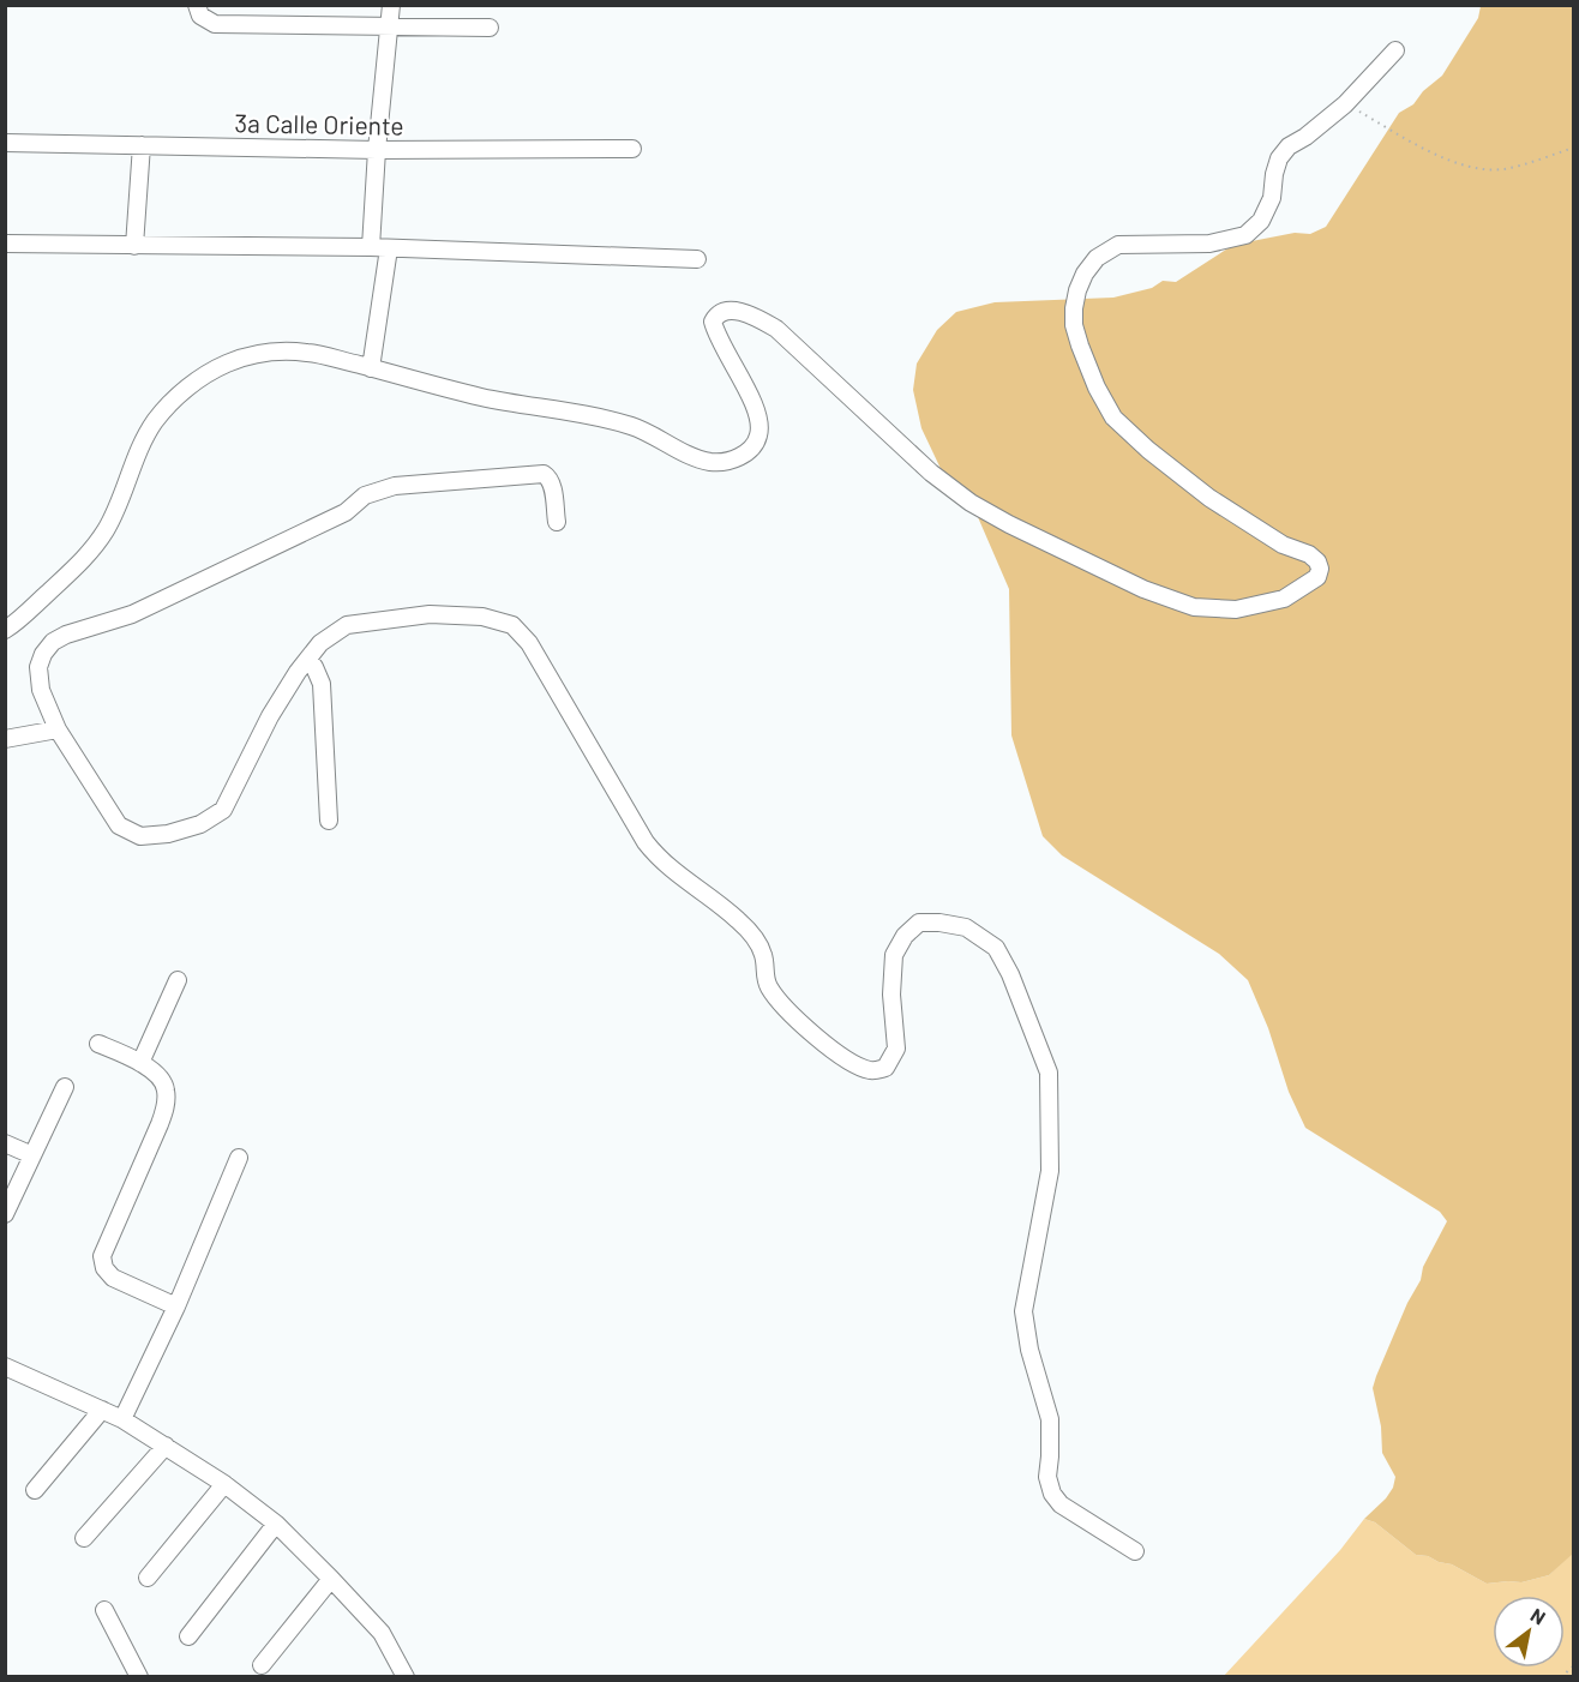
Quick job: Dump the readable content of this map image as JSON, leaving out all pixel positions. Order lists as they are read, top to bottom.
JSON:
{
  "streets": {
    "street": ["3a Calle Oriente"]
  },
  "north": "top right"
}
